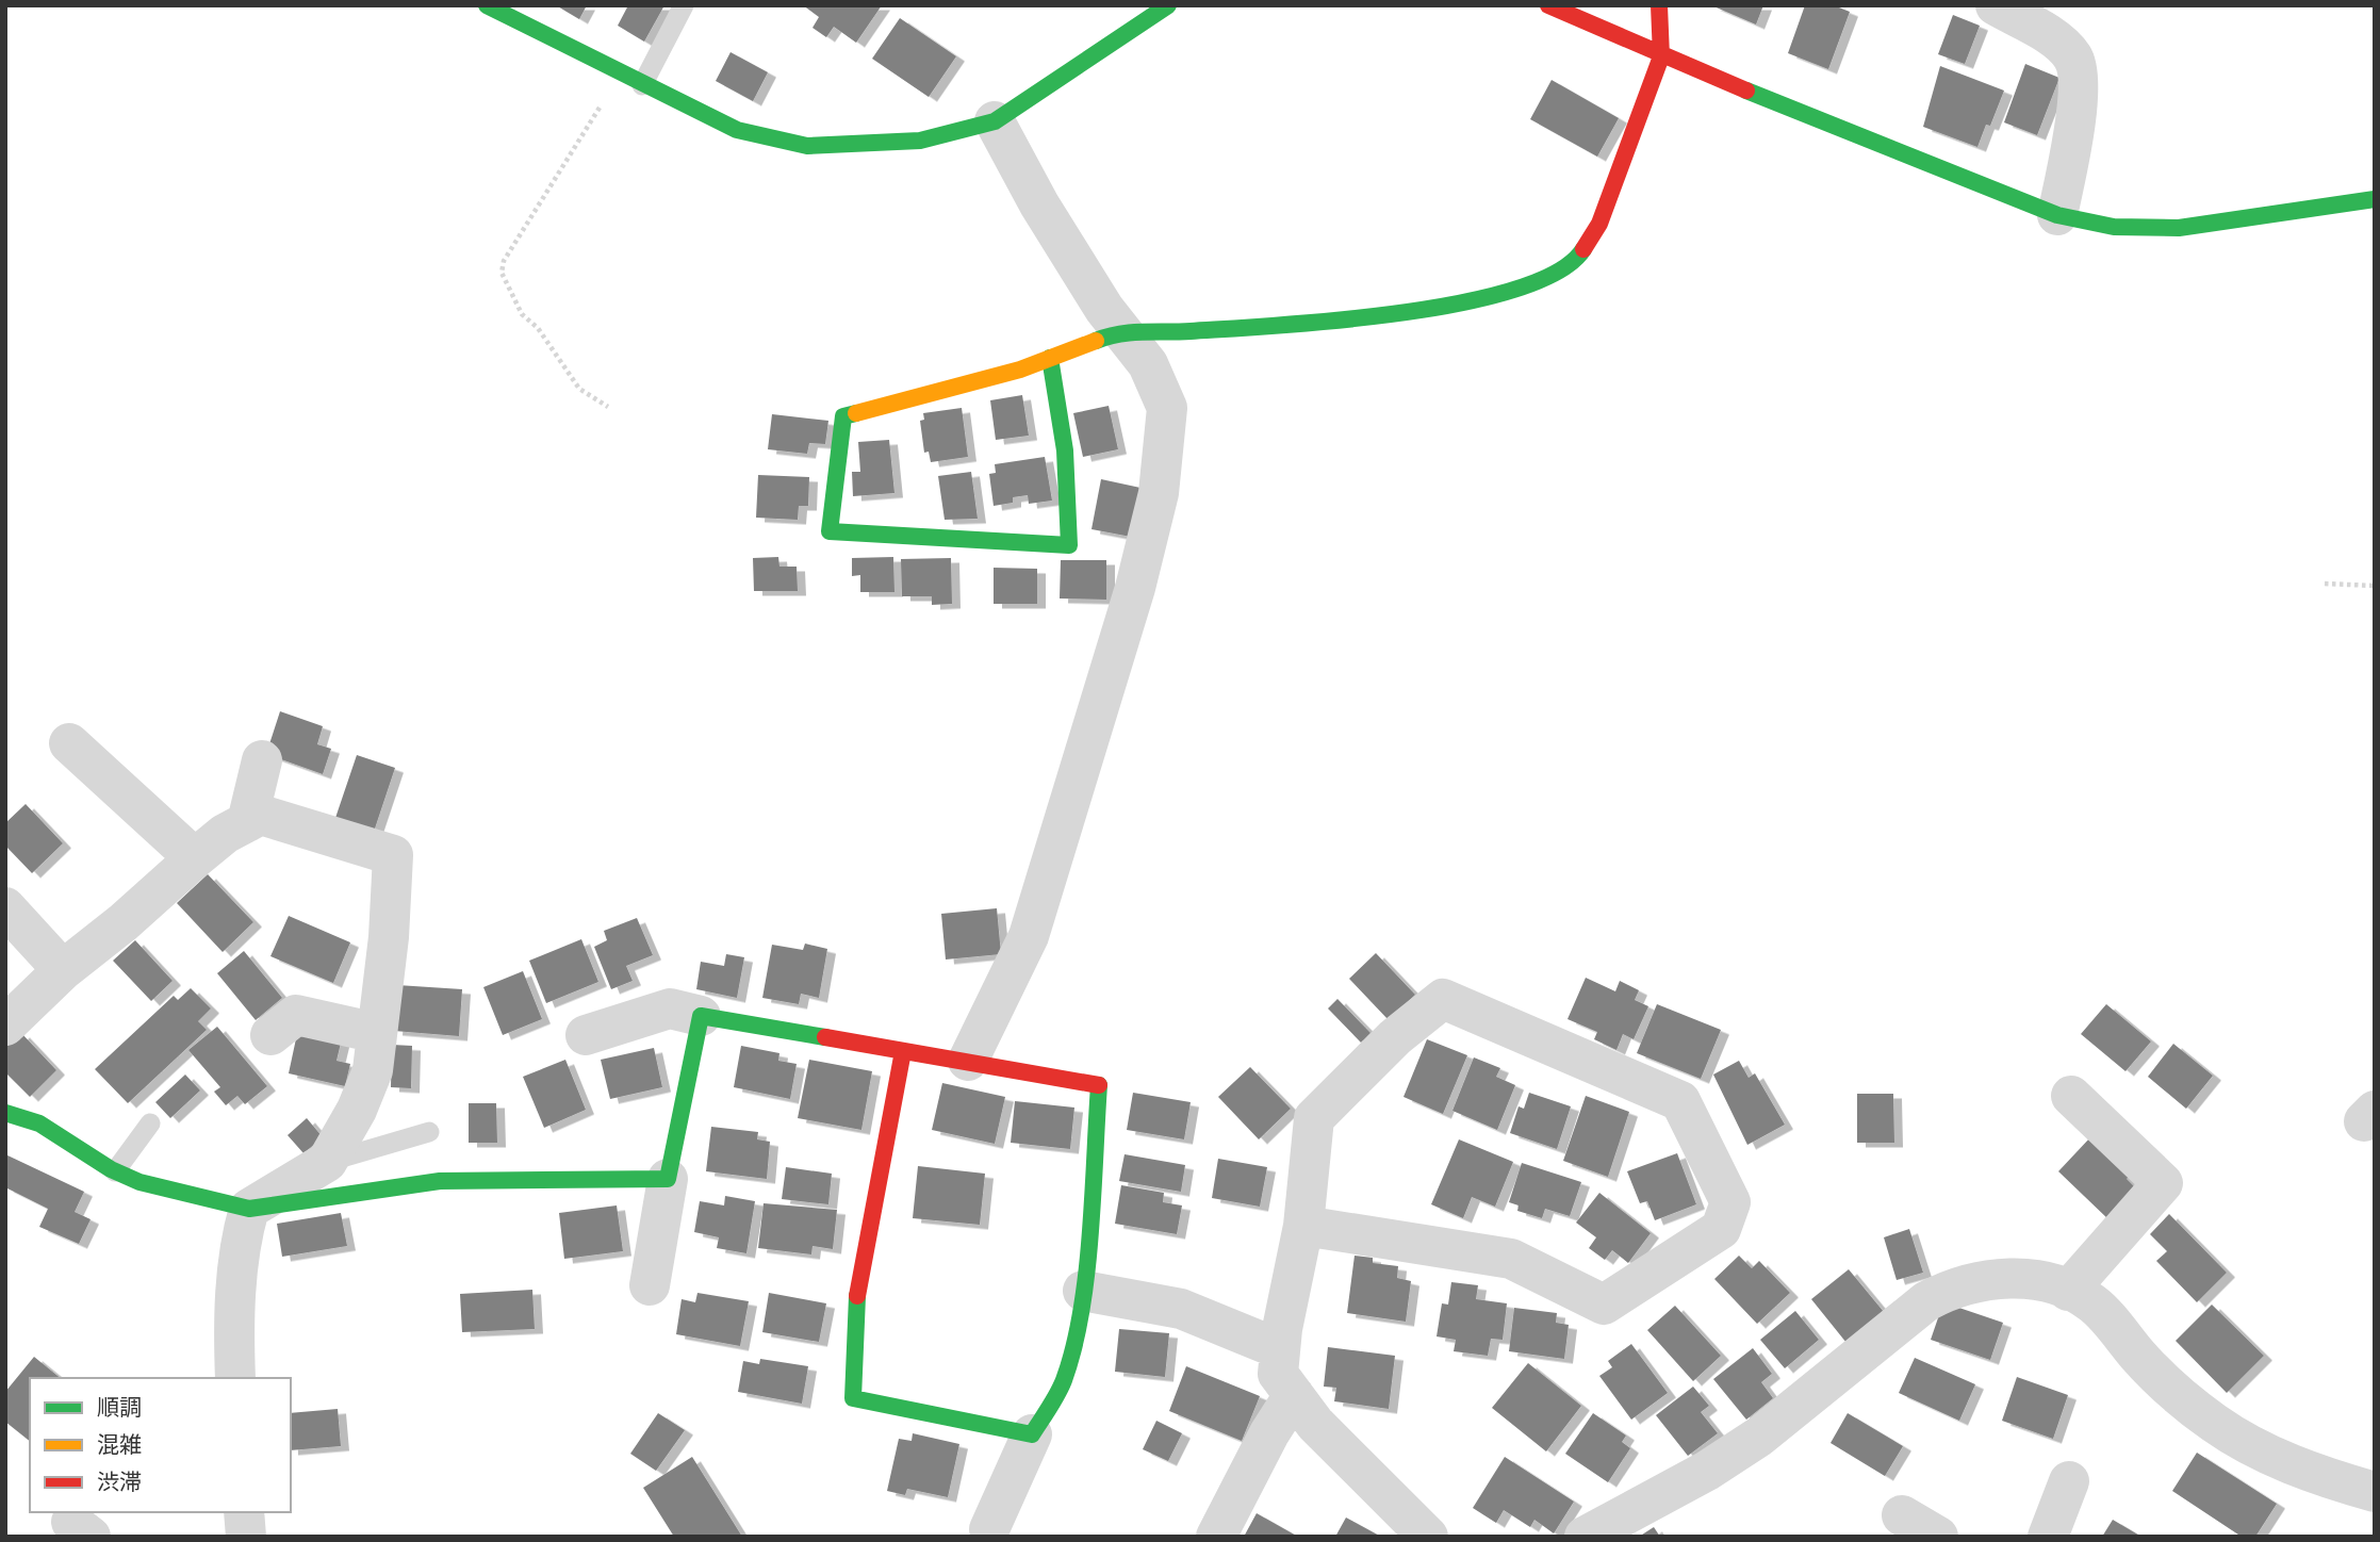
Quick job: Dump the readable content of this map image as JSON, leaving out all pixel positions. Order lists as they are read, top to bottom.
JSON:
{
  "legend": ["順調", "混雑", "渋滞"]
}
